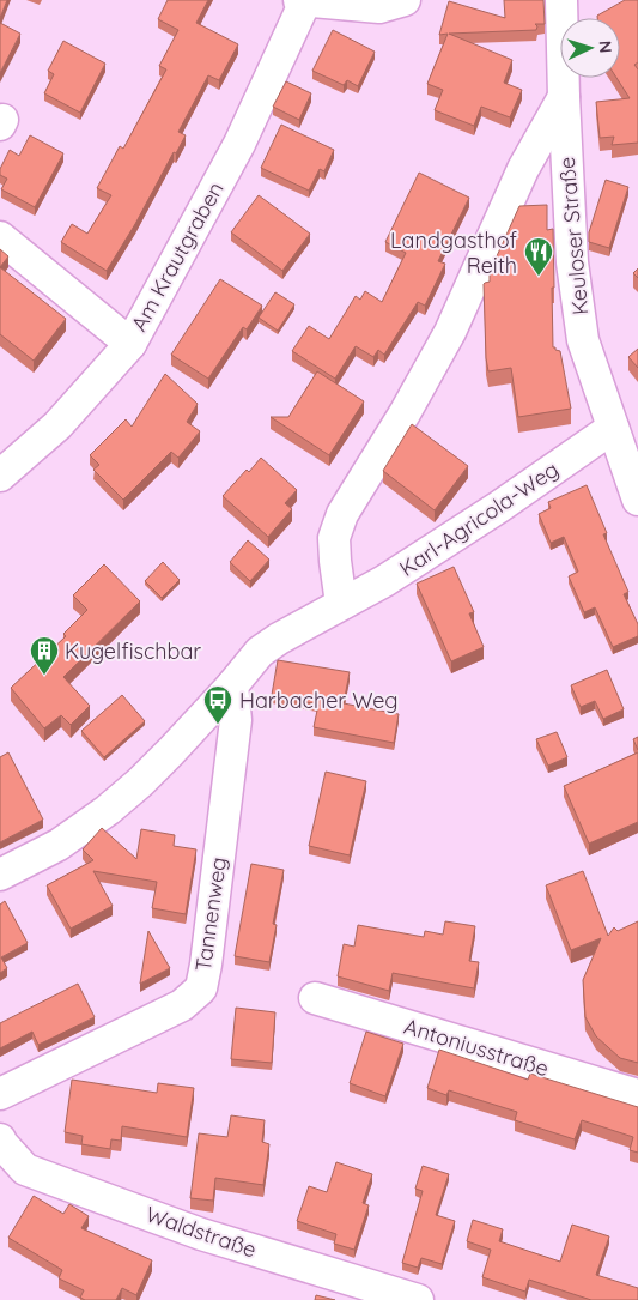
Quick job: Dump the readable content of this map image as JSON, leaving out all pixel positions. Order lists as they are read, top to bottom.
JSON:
{
  "streets": {
    "street": [
      "Keuloser Straße",
      "Am Krautgraben",
      "Karl-Agricola-Weg",
      "Tannenweg",
      "Antoniusstraße",
      "Waldstraße"
    ]
  },
  "crossings": [
    ["Keuloser Straße", "Karl-Agricola-Weg"]
  ],
  "places": {
    "restaurant": ["Landgasthof Reith"],
    "building": ["Kugelfischbar"],
    "bus stop": ["Harbacher Weg"]
  },
  "north": "right"
}
